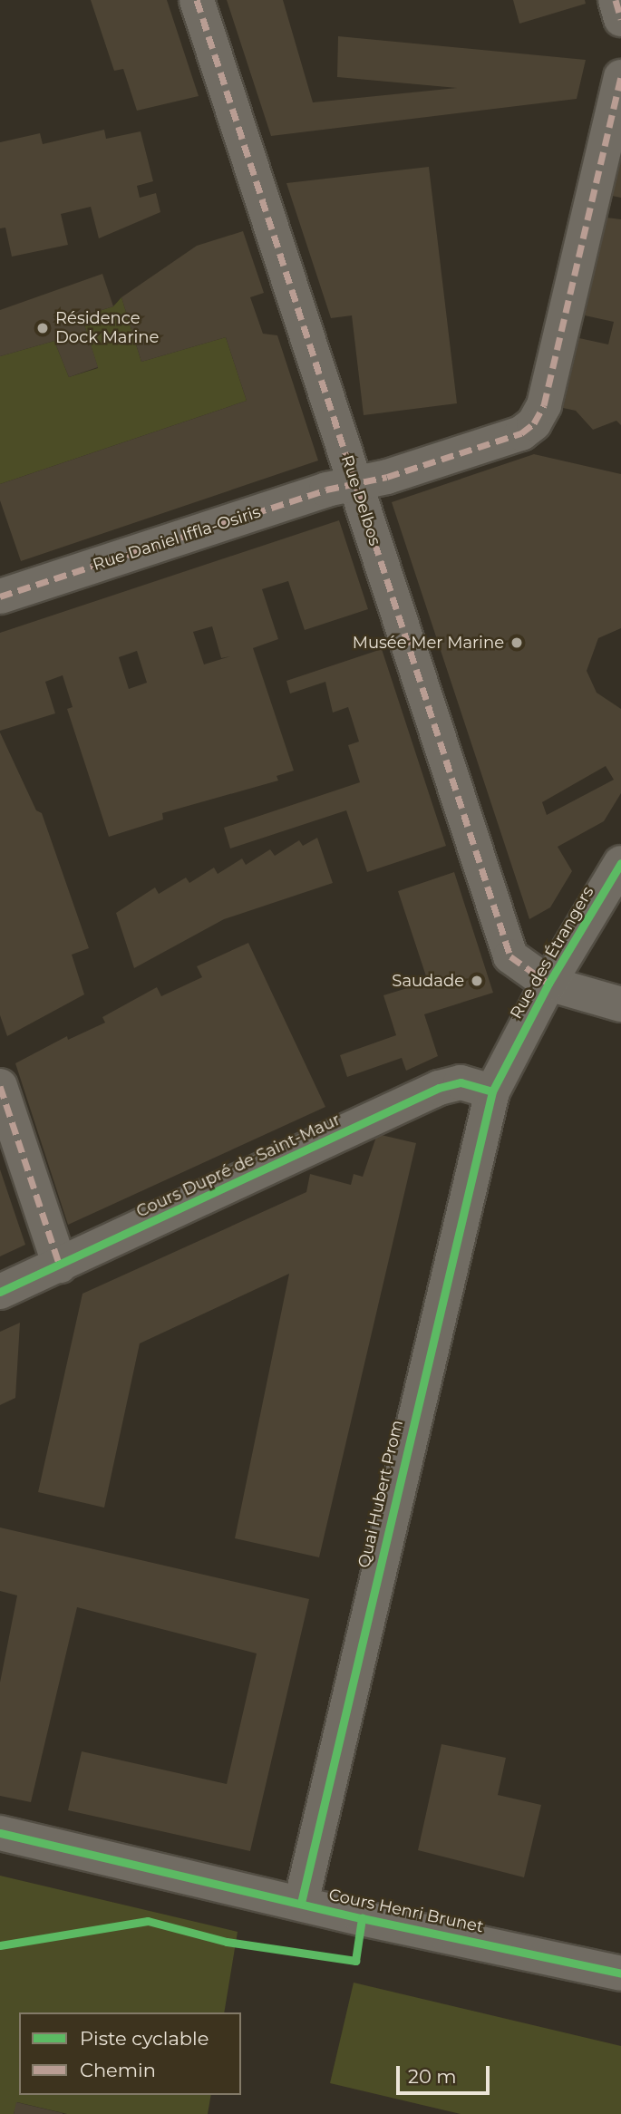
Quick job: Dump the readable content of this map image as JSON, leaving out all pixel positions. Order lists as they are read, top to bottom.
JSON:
{
  "streets": {
    "street": [
      "Rue Delbos",
      "Rue Daniel Iffla-Osiris",
      "Rue des Étrangers",
      "Cours Dupré de Saint-Maur",
      "Quai Hubert Prom",
      "Cours Henri Brunet"
    ]
  },
  "crossings": [
    ["Rue Delbos", "Rue Daniel Iffla-Osiris"],
    ["Rue Delbos", "Rue des Étrangers"],
    ["Rue des Étrangers", "Cours Dupré de Saint-Maur"],
    ["Rue des Étrangers", "Quai Hubert Prom"],
    ["Cours Dupré de Saint-Maur", "Quai Hubert Prom"],
    ["Quai Hubert Prom", "Cours Henri Brunet"]
  ],
  "places": ["Résidence Dock Marine", "Musée Mer Marine", "Saudade"],
  "legend": ["Piste cyclable", "Chemin"],
  "scale_bar": "20 m"
}
